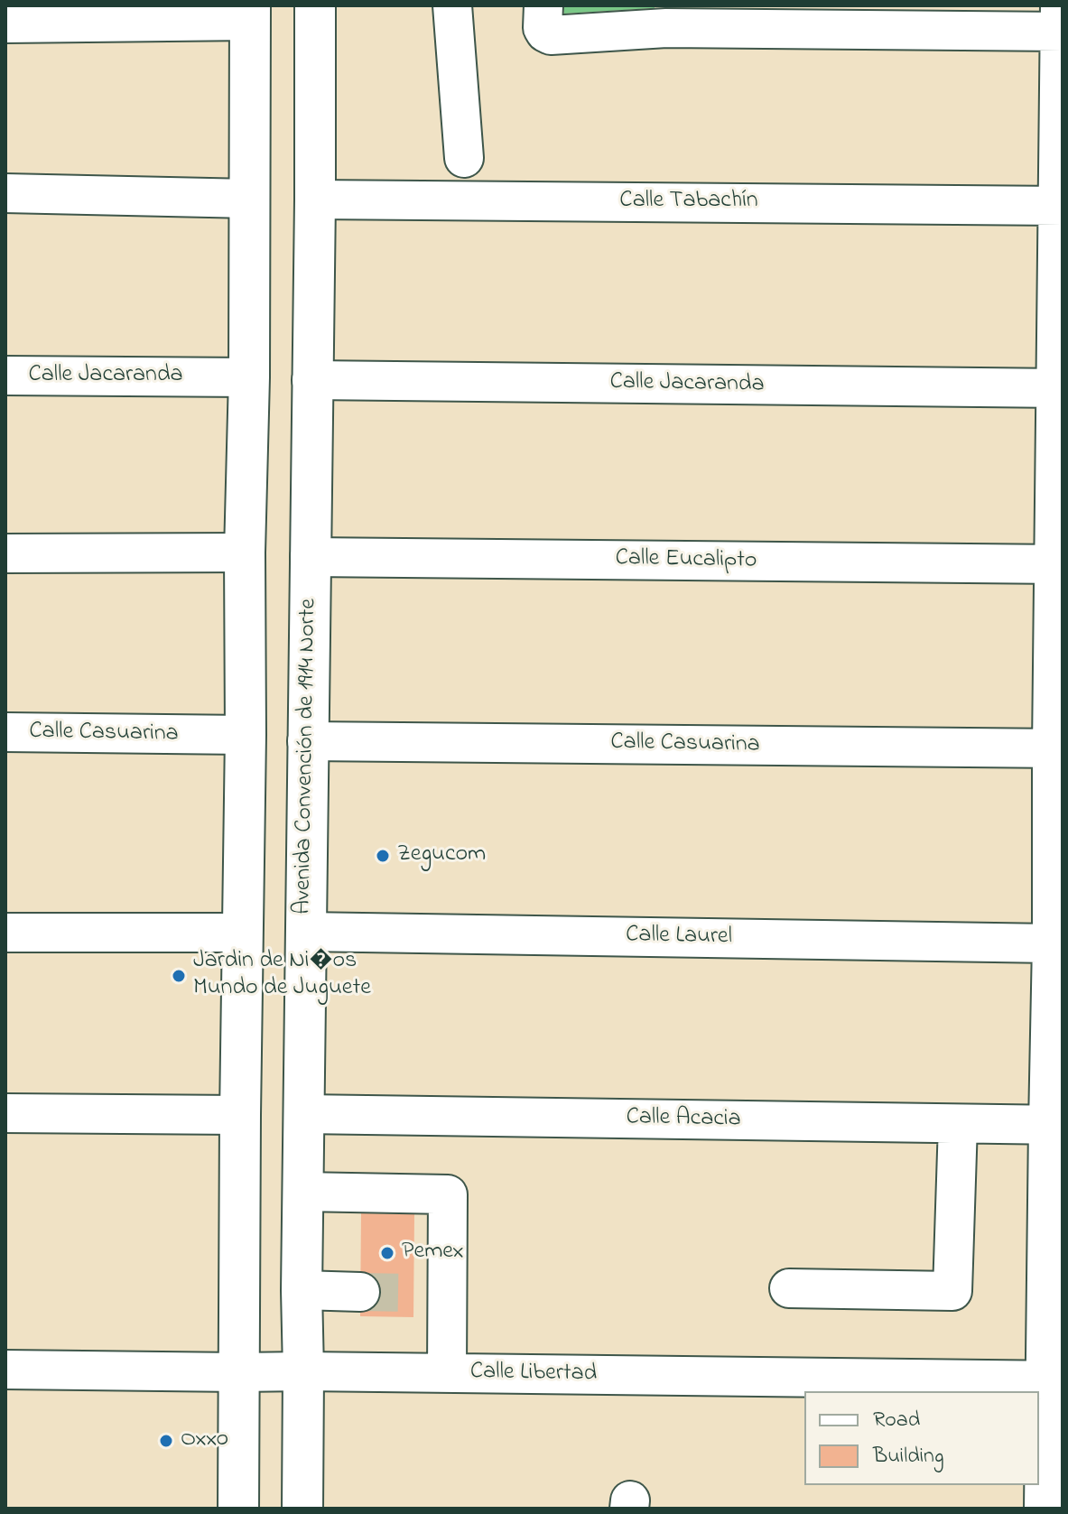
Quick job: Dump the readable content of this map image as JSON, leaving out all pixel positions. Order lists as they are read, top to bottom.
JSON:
{
  "streets": {
    "main road": ["Avenida Convención de 1914 Norte"],
    "street": [
      "Calle Tabachín",
      "Calle Jacaranda",
      "Calle Eucalipto",
      "Calle Casuarina",
      "Calle Laurel",
      "Calle Acacia",
      "Calle Libertad"
    ]
  },
  "crossings": [
    ["Calle Tabachín", "Avenida Convención de 1914 Norte"],
    ["Calle Jacaranda", "Avenida Convención de 1914 Norte"],
    ["Calle Eucalipto", "Avenida Convención de 1914 Norte"],
    ["Calle Casuarina", "Avenida Convención de 1914 Norte"],
    ["Avenida Convención de 1914 Norte", "Calle Laurel"],
    ["Avenida Convención de 1914 Norte", "Calle Acacia"],
    ["Avenida Convención de 1914 Norte", "Calle Libertad"]
  ],
  "places": [
    "Zegucom",
    "Jardin de Ni�os Mundo de Juguete",
    "Pemex",
    "Oxxo"
  ],
  "legend": ["Road", "Building"]
}
